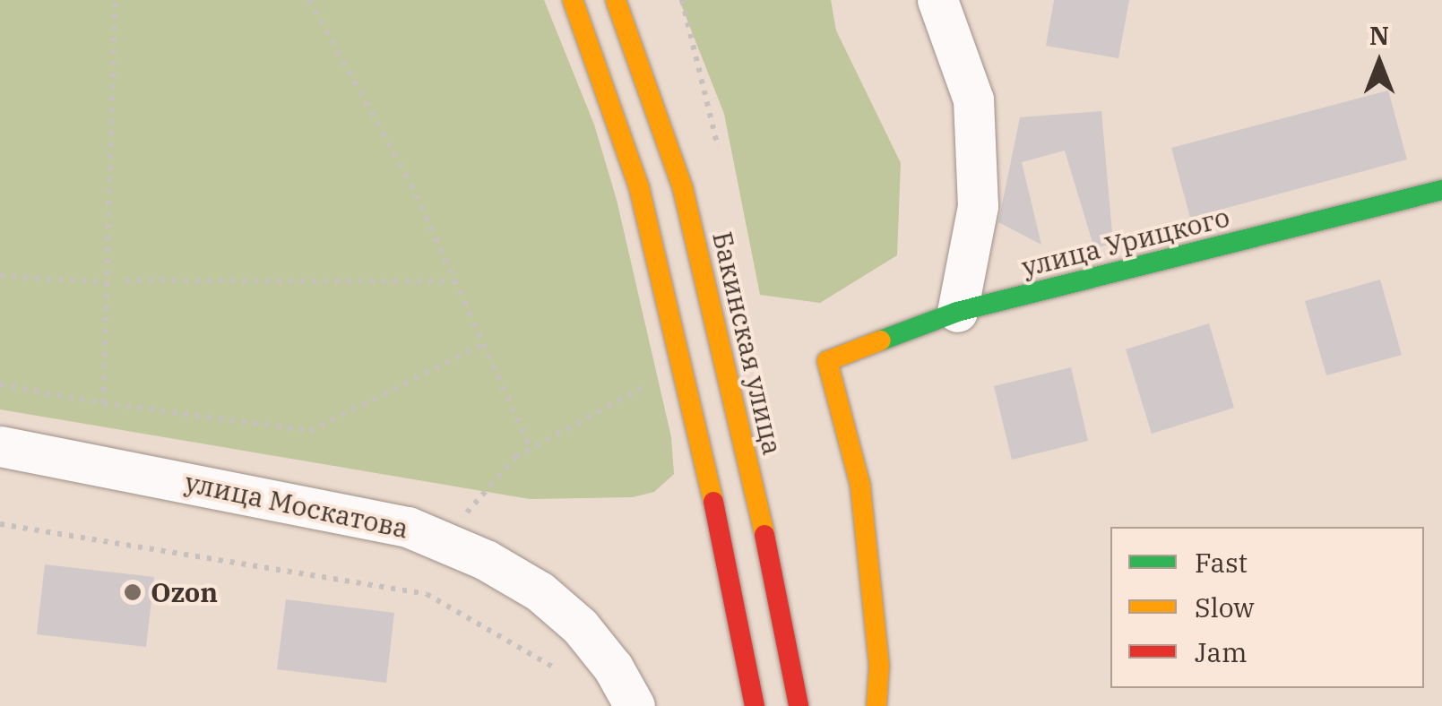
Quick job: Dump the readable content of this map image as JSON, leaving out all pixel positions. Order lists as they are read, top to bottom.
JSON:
{
  "streets": {
    "main road": ["улица Урицкого", "Бакинская улица"],
    "street": ["улица Москатова"]
  },
  "places": ["Ozon"],
  "legend": ["Fast", "Slow", "Jam"],
  "north": "top"
}
